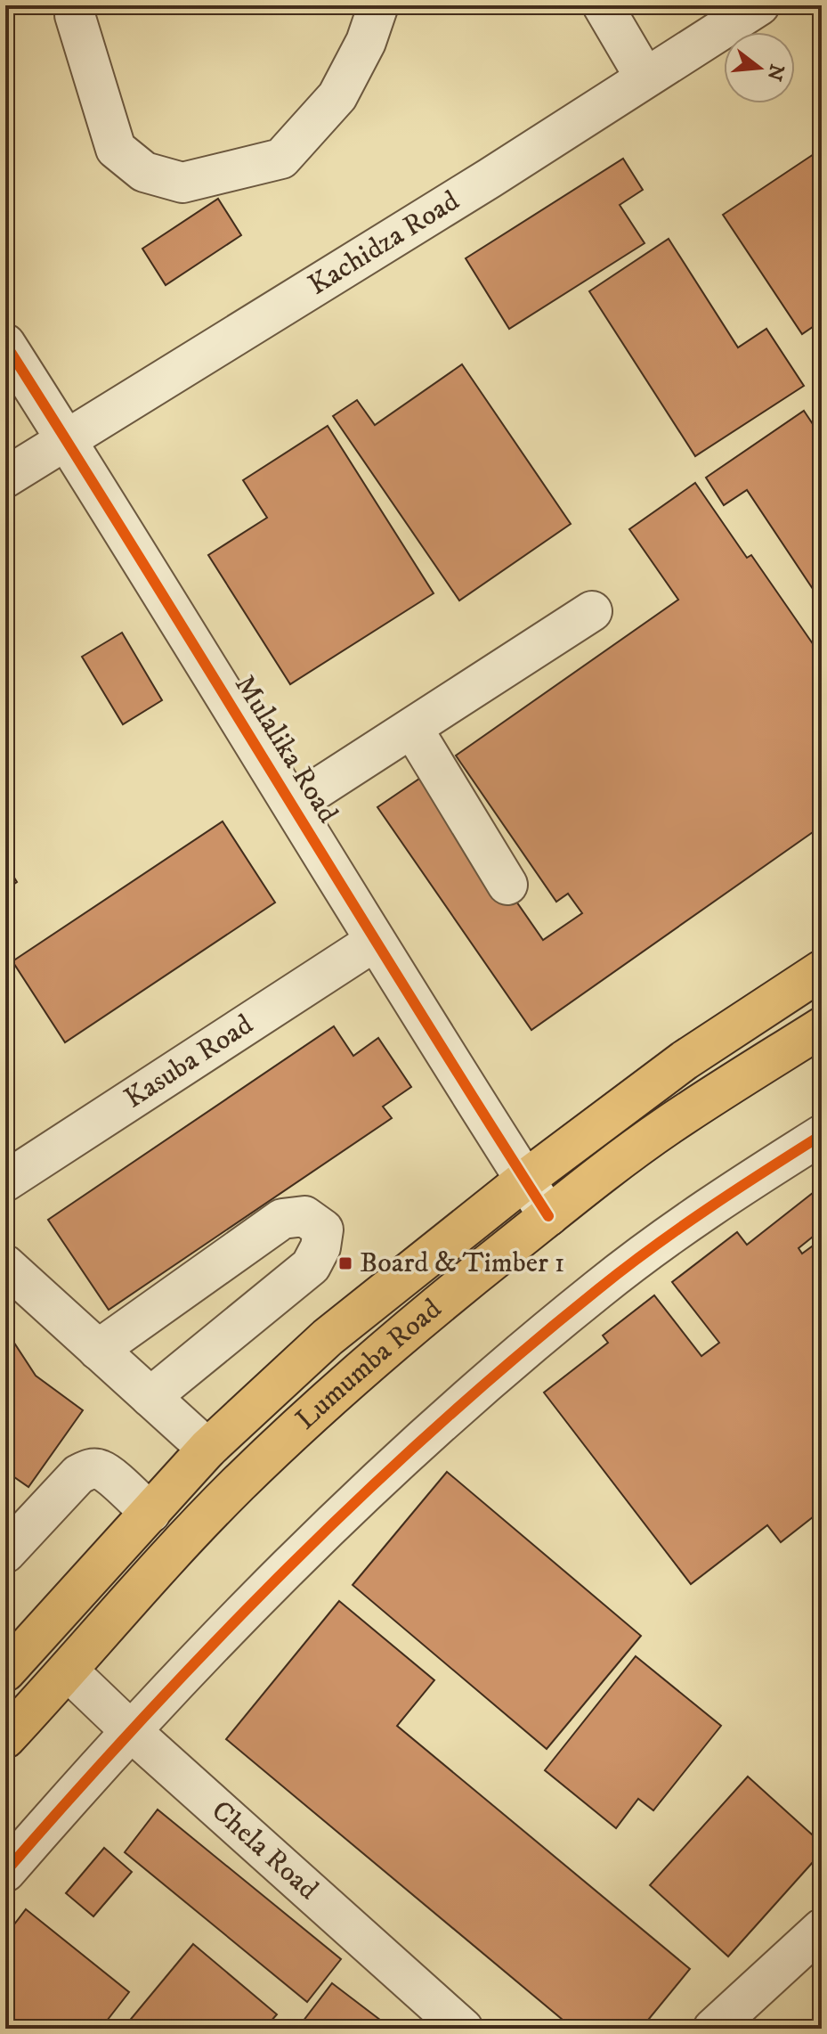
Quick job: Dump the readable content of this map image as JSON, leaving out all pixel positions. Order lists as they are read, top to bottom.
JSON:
{
  "streets": {
    "main road": ["Lumumba Road"],
    "street": [
      "Kachidza Road",
      "Mulalika Road",
      "Kasuba Road",
      "Chela Road"
    ]
  },
  "crossings": [
    ["Kachidza Road", "Mulalika Road"],
    ["Mulalika Road", "Kasuba Road"],
    ["Mulalika Road", "Lumumba Road"],
    ["Lumumba Road", "Chela Road"]
  ],
  "places": {
    "transit": ["Board & Timber 1"]
  },
  "north": "right"
}
